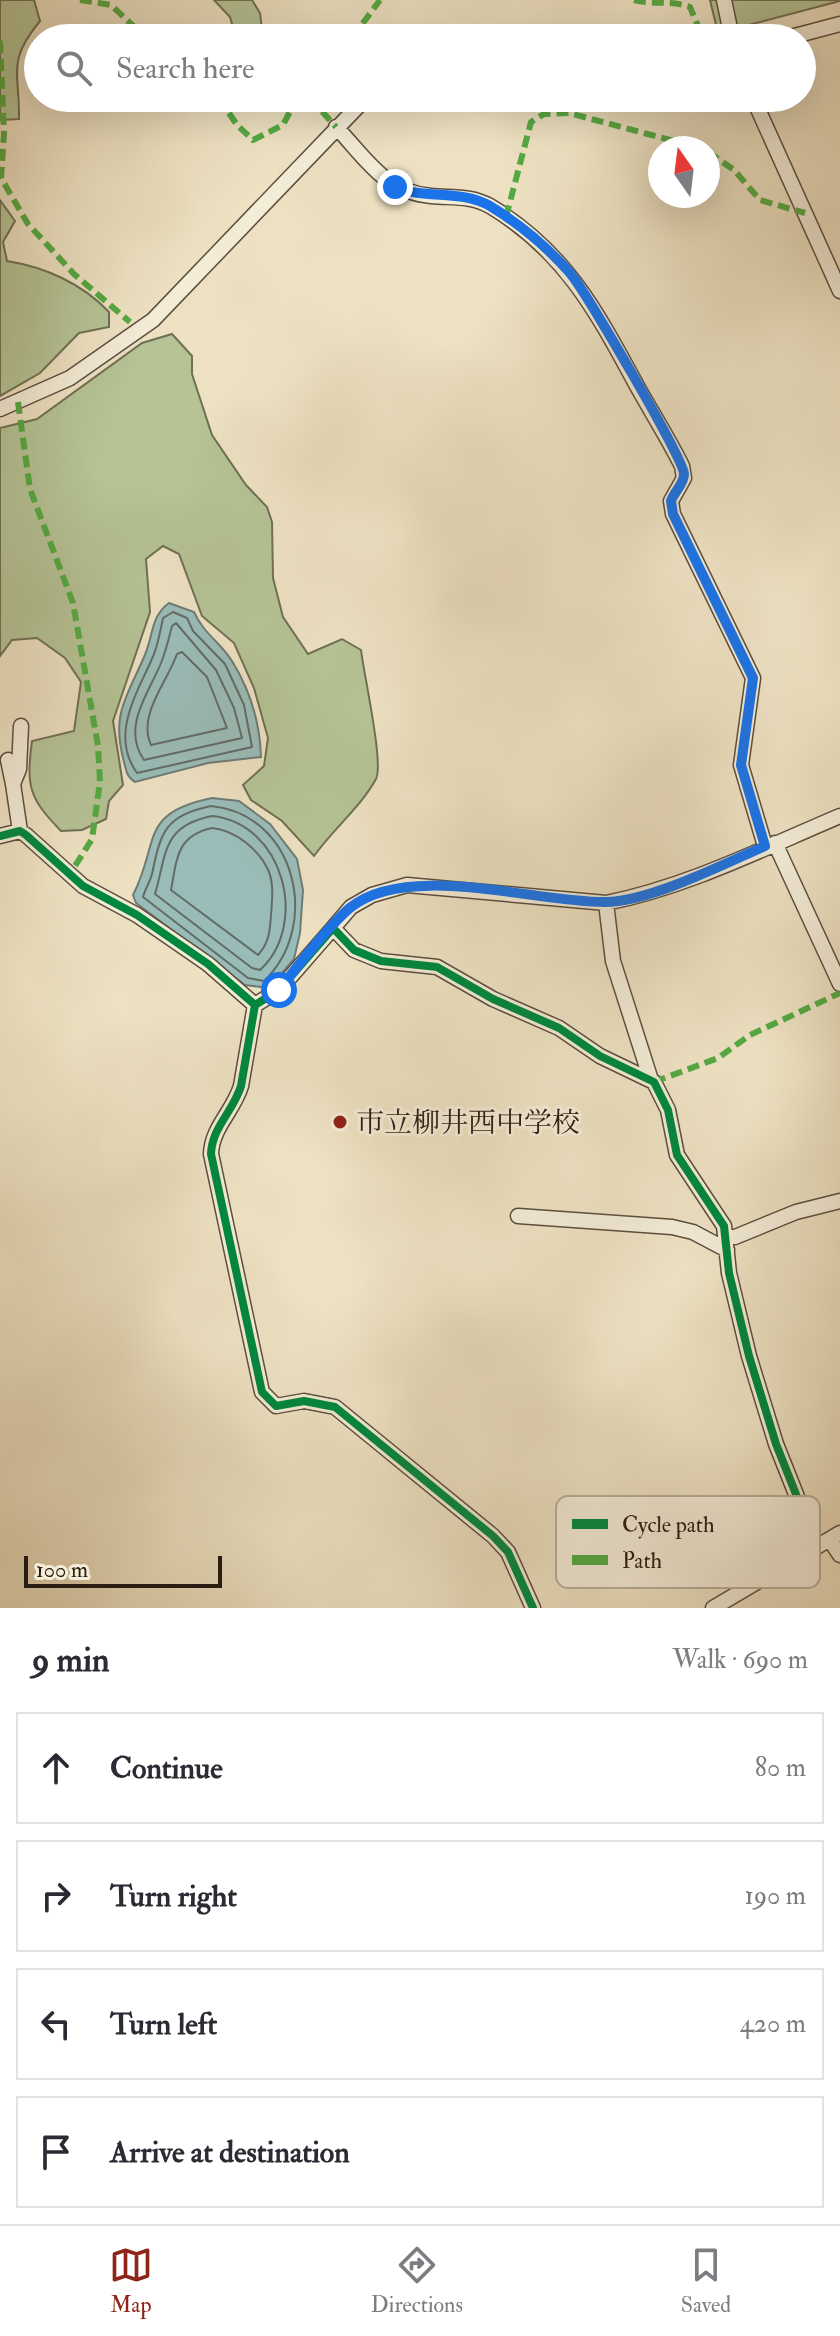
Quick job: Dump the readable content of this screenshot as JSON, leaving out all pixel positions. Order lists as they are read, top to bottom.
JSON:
{
  "places": ["市立柳井西中学校"],
  "legend": ["Cycle path", "Path"],
  "scale_bar": "100 m",
  "north": "top",
  "page": {
    "search": "Search here",
    "scale": "100 m",
    "heading": ["9 min", "Walk · 690 m"],
    "list": [
      ["Continue", "80 m"],
      ["Turn right", "190 m"],
      ["Turn left", "420 m"],
      "Arrive at destination"
    ],
    "nav": ["Map", "Directions", "Saved"]
  }
}
